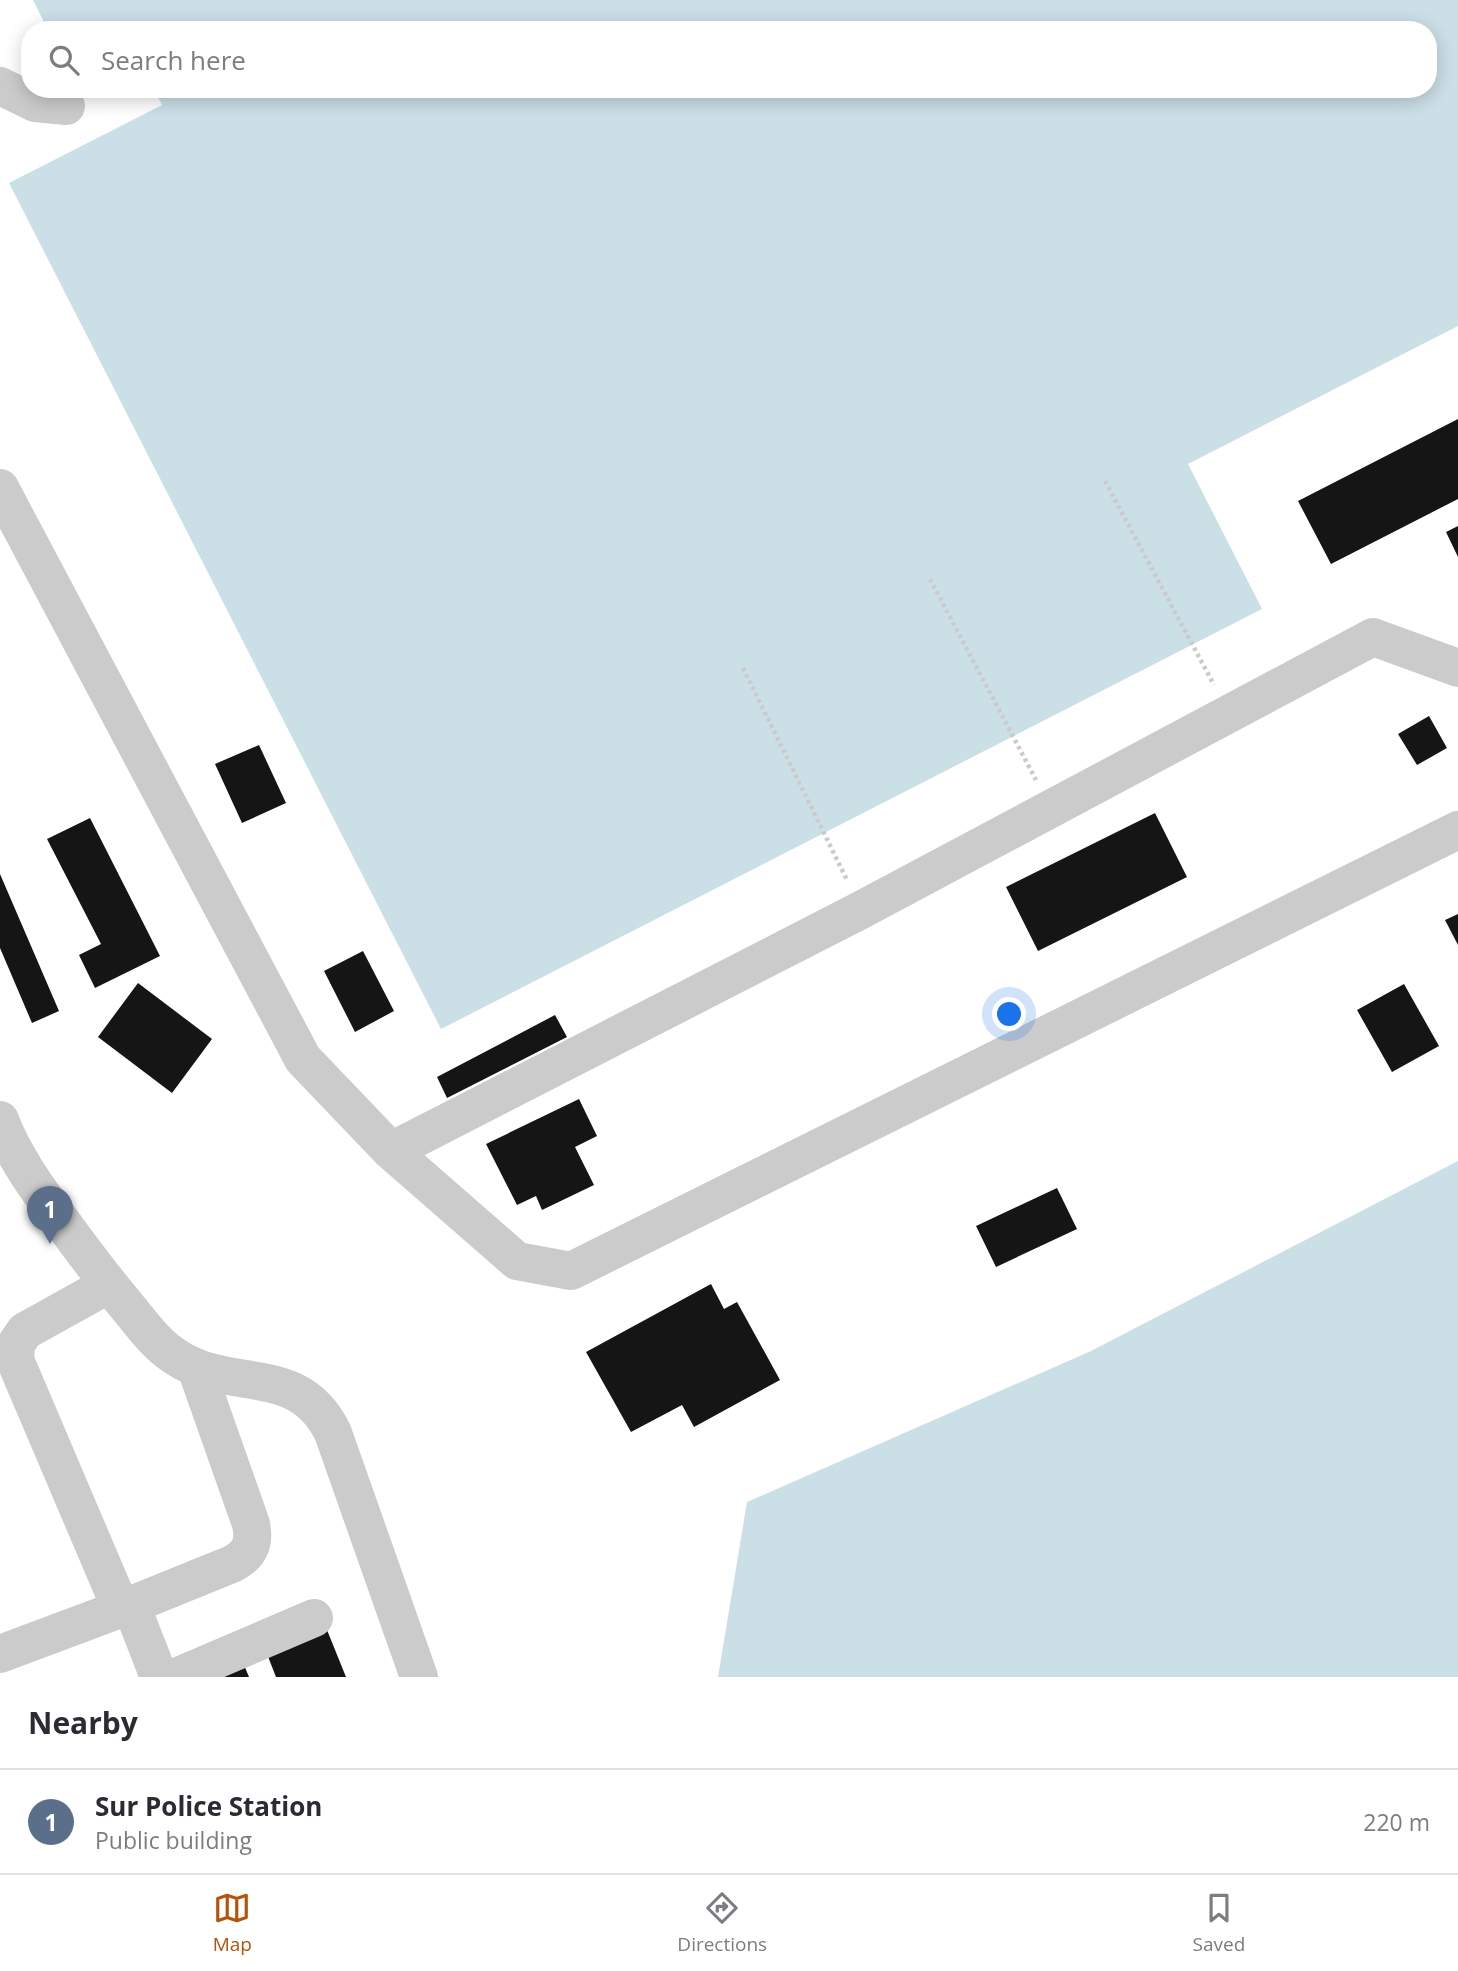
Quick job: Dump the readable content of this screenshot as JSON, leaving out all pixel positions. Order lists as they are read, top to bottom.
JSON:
{
  "page": {
    "search": "Search here",
    "pins": "1",
    "heading": "Nearby",
    "list": [
      {
        "mark": "1",
        "name": "Sur Police Station",
        "note": "Public building",
        "value": "220 m"
      }
    ],
    "nav": ["Map", "Directions", "Saved"]
  }
}
